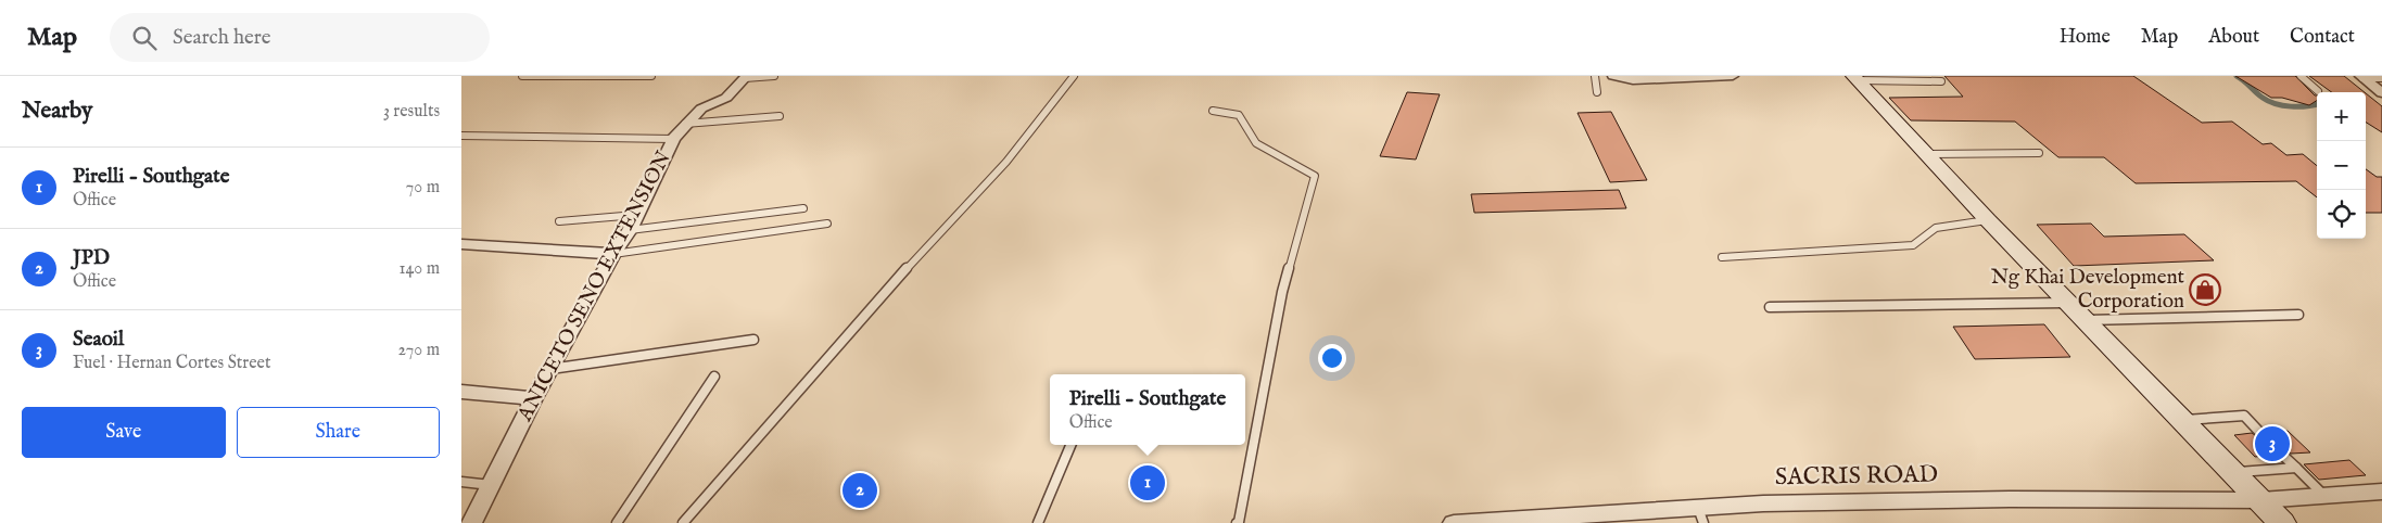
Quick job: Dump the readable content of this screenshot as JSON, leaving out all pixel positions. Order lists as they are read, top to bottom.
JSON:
{
  "streets": {
    "street": ["ANICETO SENO EXTENSION", "SACRIS ROAD"]
  },
  "places": {
    "shop": ["Ng Khai Development Corporation"]
  },
  "page": {
    "header": "Map",
    "search": "Search here",
    "nav": [
      "Home",
      "Map",
      "About",
      "Contact"
    ],
    "heading": ["Nearby", "3 results"],
    "map_buttons": ["+", "−"],
    "list": [
      {
        "mark": "1",
        "name": "Pirelli - Southgate",
        "note": "Office",
        "value": "70 m"
      },
      {
        "mark": "2",
        "name": "JPD",
        "note": "Office",
        "value": "140 m"
      },
      {
        "mark": "3",
        "name": "Seaoil",
        "note": "Fuel · Hernan Cortes Street",
        "value": "270 m"
      }
    ],
    "popup": ["Pirelli - Southgate", "Office"],
    "buttons": ["Save", "Share"],
    "pins": ["3", "1", "2"]
  }
}
